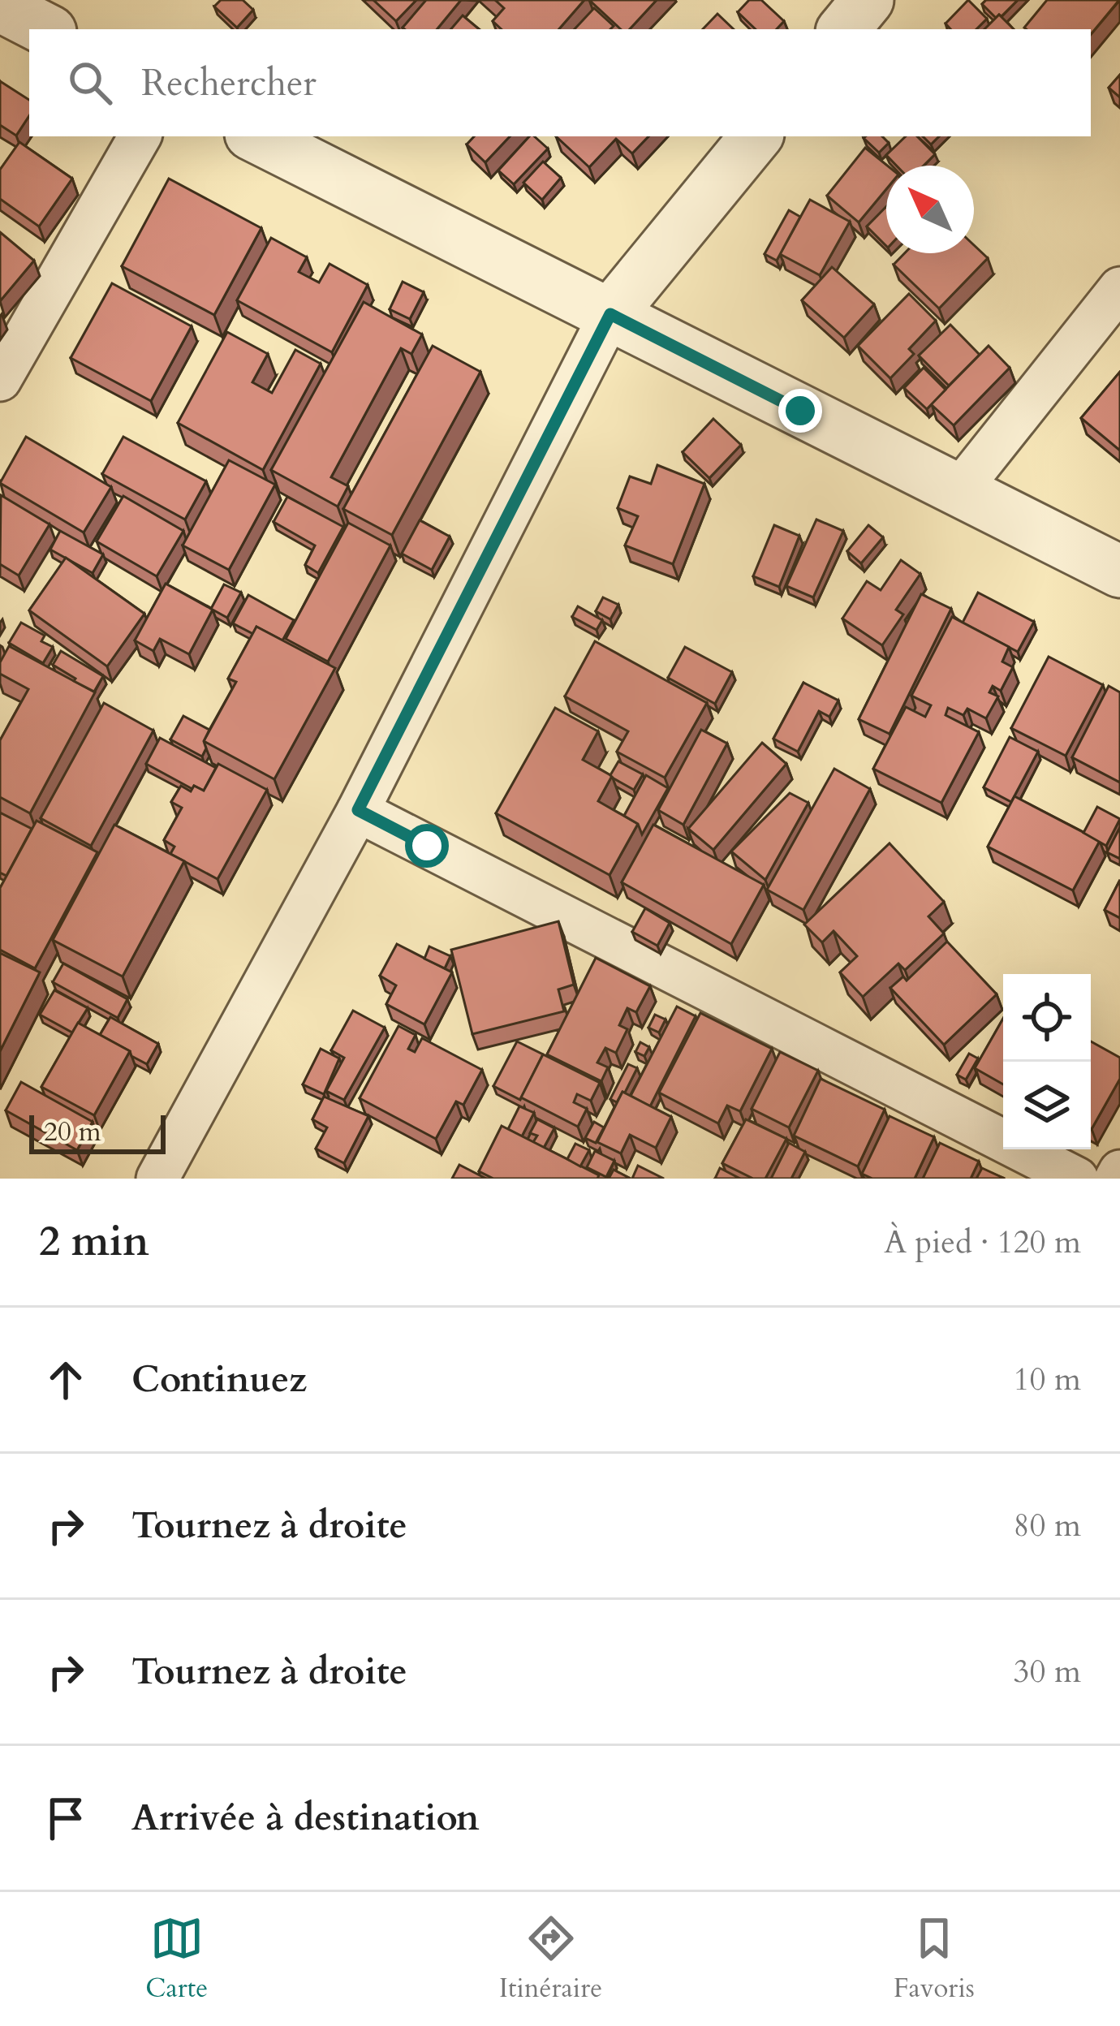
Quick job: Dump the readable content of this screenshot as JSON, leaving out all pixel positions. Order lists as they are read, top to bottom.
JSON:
{
  "scale_bar": "20 m",
  "north": "top left",
  "page": {
    "search": "Rechercher",
    "scale": "20 m",
    "heading": ["2 min", "À pied · 120 m"],
    "list": [
      ["Continuez", "10 m"],
      ["Tournez à droite", "80 m"],
      ["Tournez à droite", "30 m"],
      "Arrivée à destination"
    ],
    "nav": ["Carte", "Itinéraire", "Favoris"]
  }
}
